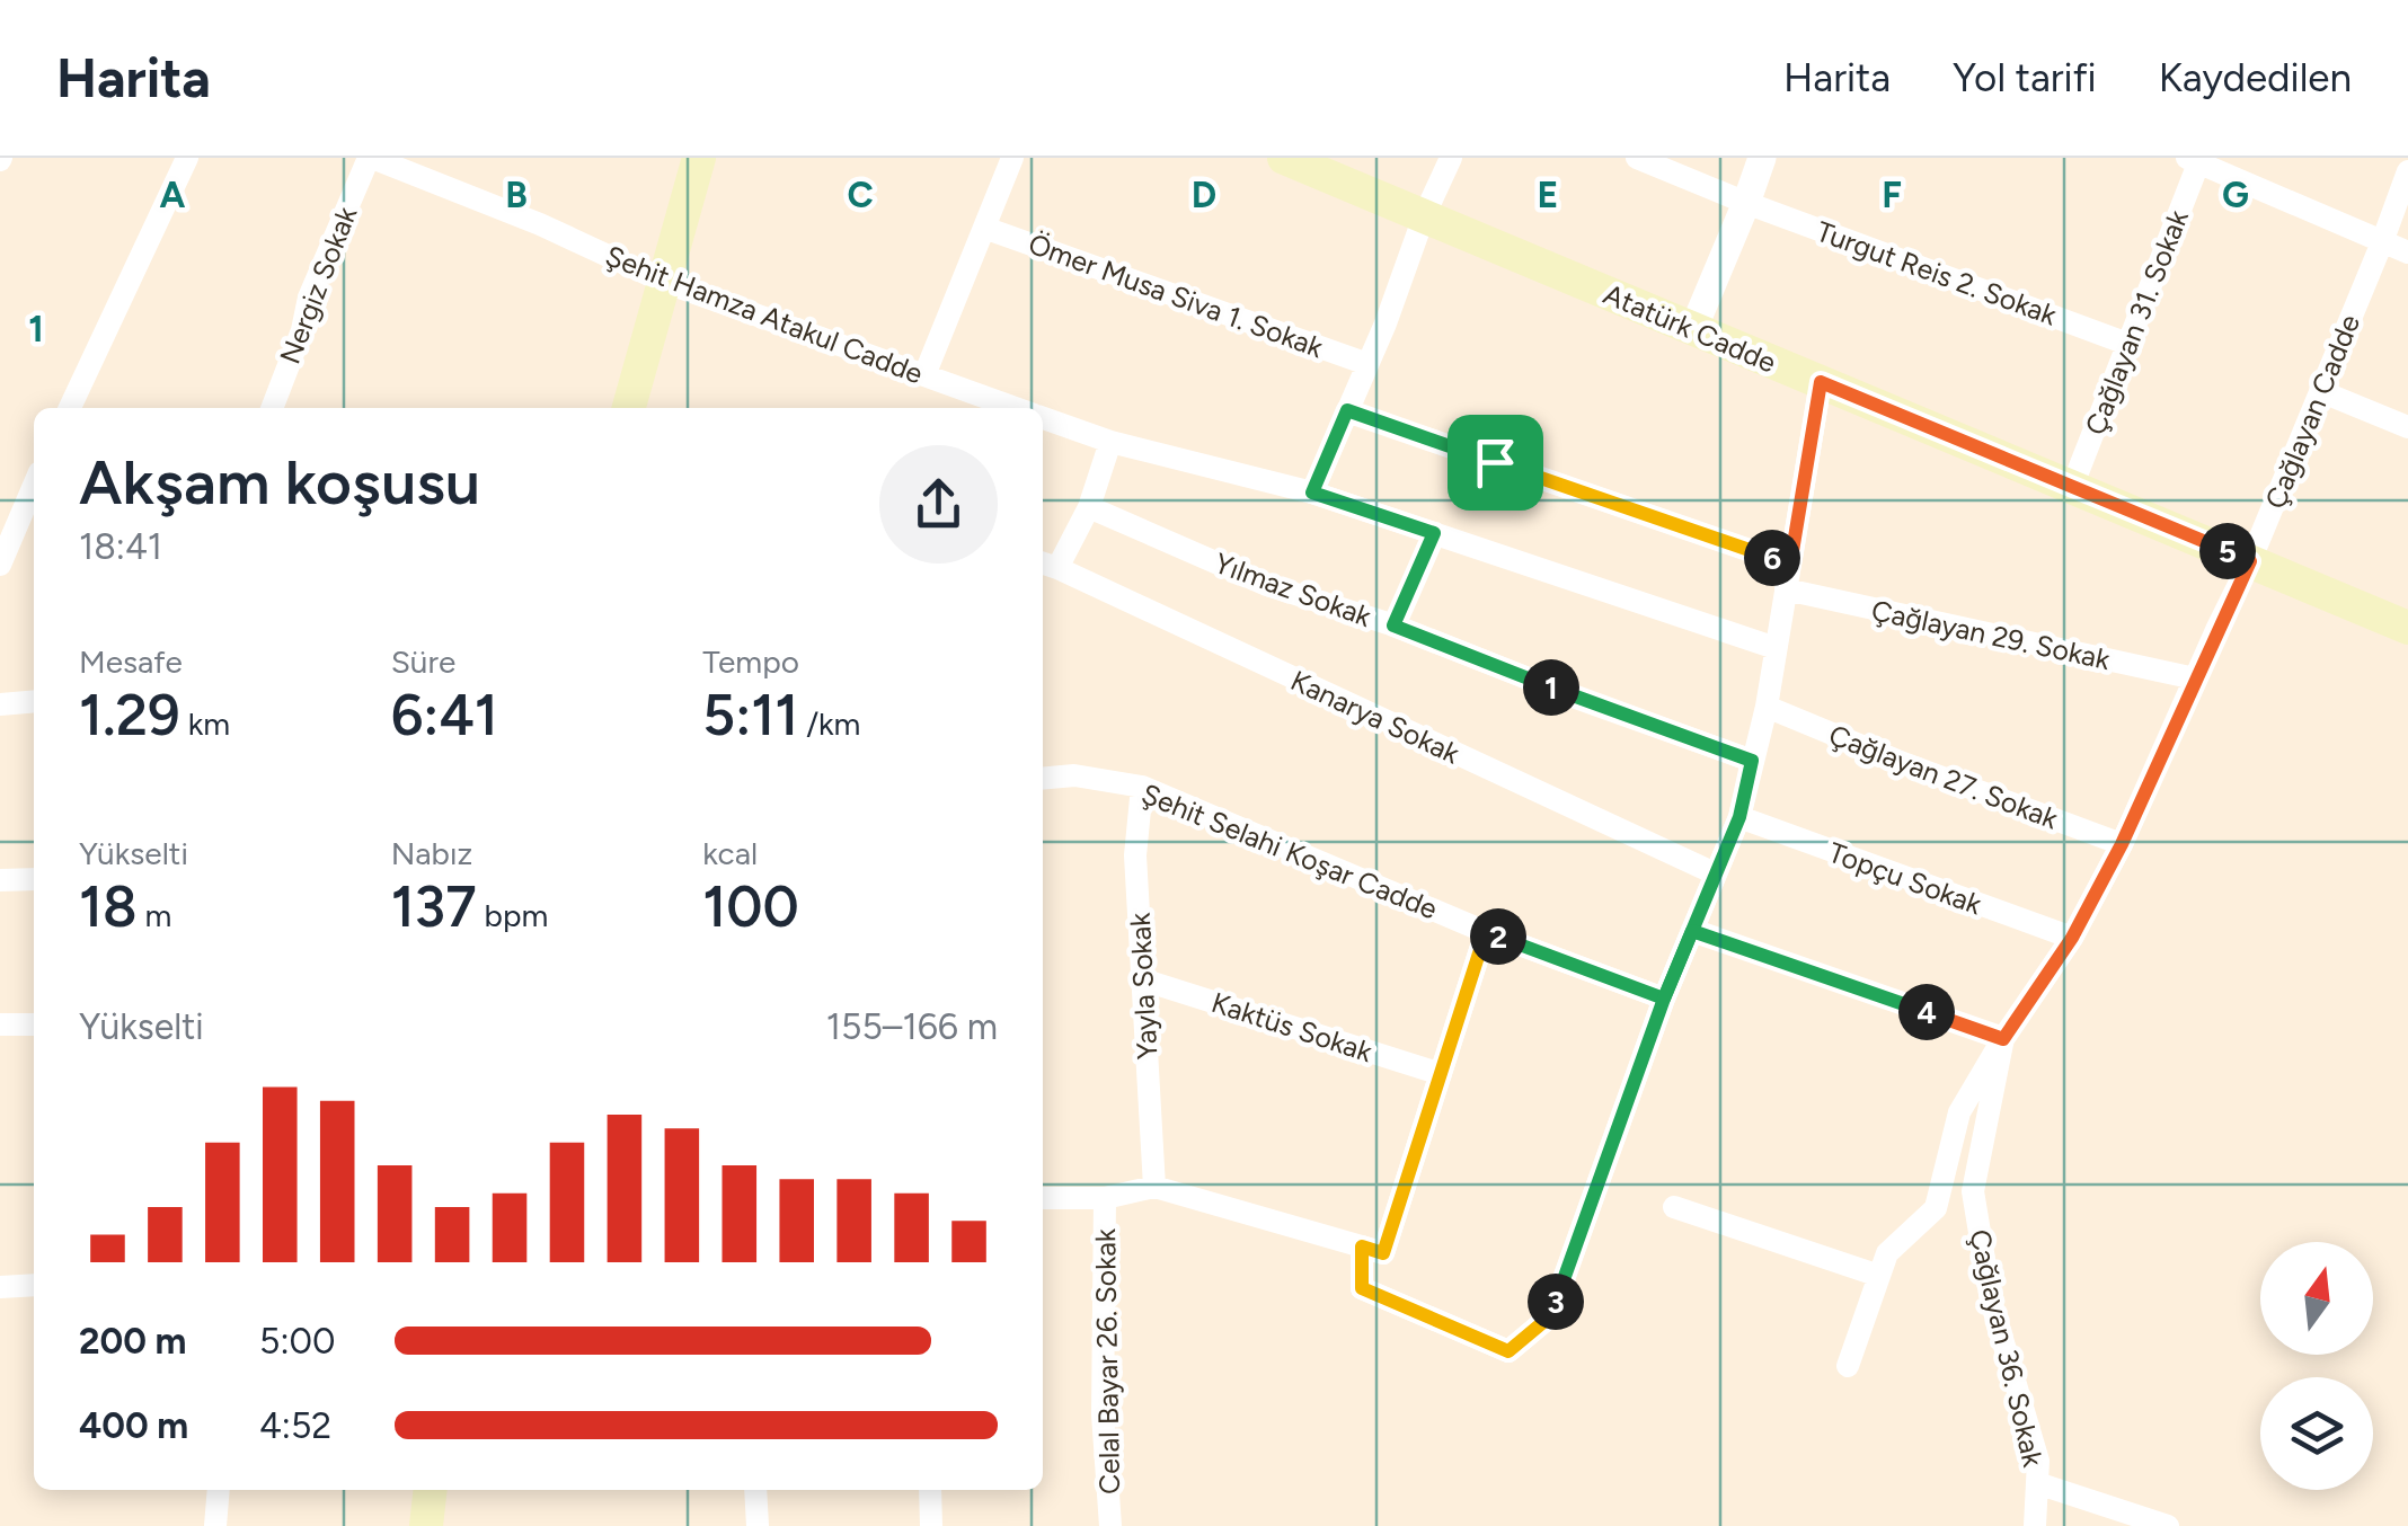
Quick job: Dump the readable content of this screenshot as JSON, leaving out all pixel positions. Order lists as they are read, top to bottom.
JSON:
{
  "streets": {
    "main road": ["Atatürk Cadde"],
    "street": [
      "Turgut Reis 2. Sokak",
      "Nergiz Sokak",
      "Ömer Musa Siva 1. Sokak",
      "Şehit Hamza Atakul Cadde",
      "Çağlayan 31. Sokak",
      "Çağlayan Cadde",
      "Yılmaz Sokak",
      "Çağlayan 29. Sokak",
      "Kanarya Sokak",
      "Çağlayan 27. Sokak",
      "Şehit Selahi Koşar Cadde",
      "Topçu Sokak",
      "Yayla Sokak",
      "Kaktüs Sokak",
      "Çağlayan 36. Sokak",
      "Celal Bayar 26. Sokak"
    ]
  },
  "crossings": [
    ["Turgut Reis 2. Sokak", "Çağlayan 31. Sokak"],
    ["Nergiz Sokak", "Şehit Hamza Atakul Cadde"],
    ["Çağlayan 31. Sokak", "Atatürk Cadde"],
    ["Atatürk Cadde", "Çağlayan Cadde"],
    ["Çağlayan Cadde", "Çağlayan 29. Sokak"],
    ["Çağlayan Cadde", "Çağlayan 27. Sokak"],
    ["Çağlayan Cadde", "Topçu Sokak"],
    ["Çağlayan Cadde", "Çağlayan 36. Sokak"],
    ["Şehit Selahi Koşar Cadde", "Yayla Sokak"],
    ["Yayla Sokak", "Kaktüs Sokak"]
  ],
  "north": "top",
  "page": {
    "header": "Harita",
    "nav": ["Harita", "Yol tarifi", "Kaydedilen"],
    "heading": ["Akşam koşusu", "18:41"],
    "pins": [
      "5",
      "6",
      "1",
      "2",
      "4",
      "3"
    ],
    "stats": [
      ["Mesafe", "1.29 km"],
      ["Süre", "6:41"],
      ["Tempo", "5:11 /km"],
      ["Yükselti", "18 m"],
      ["Nabız", "137 bpm"],
      ["kcal", "100"]
    ],
    "chart": ["Yükselti", "155–166 m"],
    "list": [
      {
        "name": "200 m",
        "note": "5:00"
      },
      {
        "name": "400 m",
        "note": "4:52"
      }
    ]
  },
  "grid": {
    "columns": [
      "A",
      "B",
      "C",
      "D",
      "E",
      "F",
      "G"
    ],
    "rows": ["1"]
  }
}
